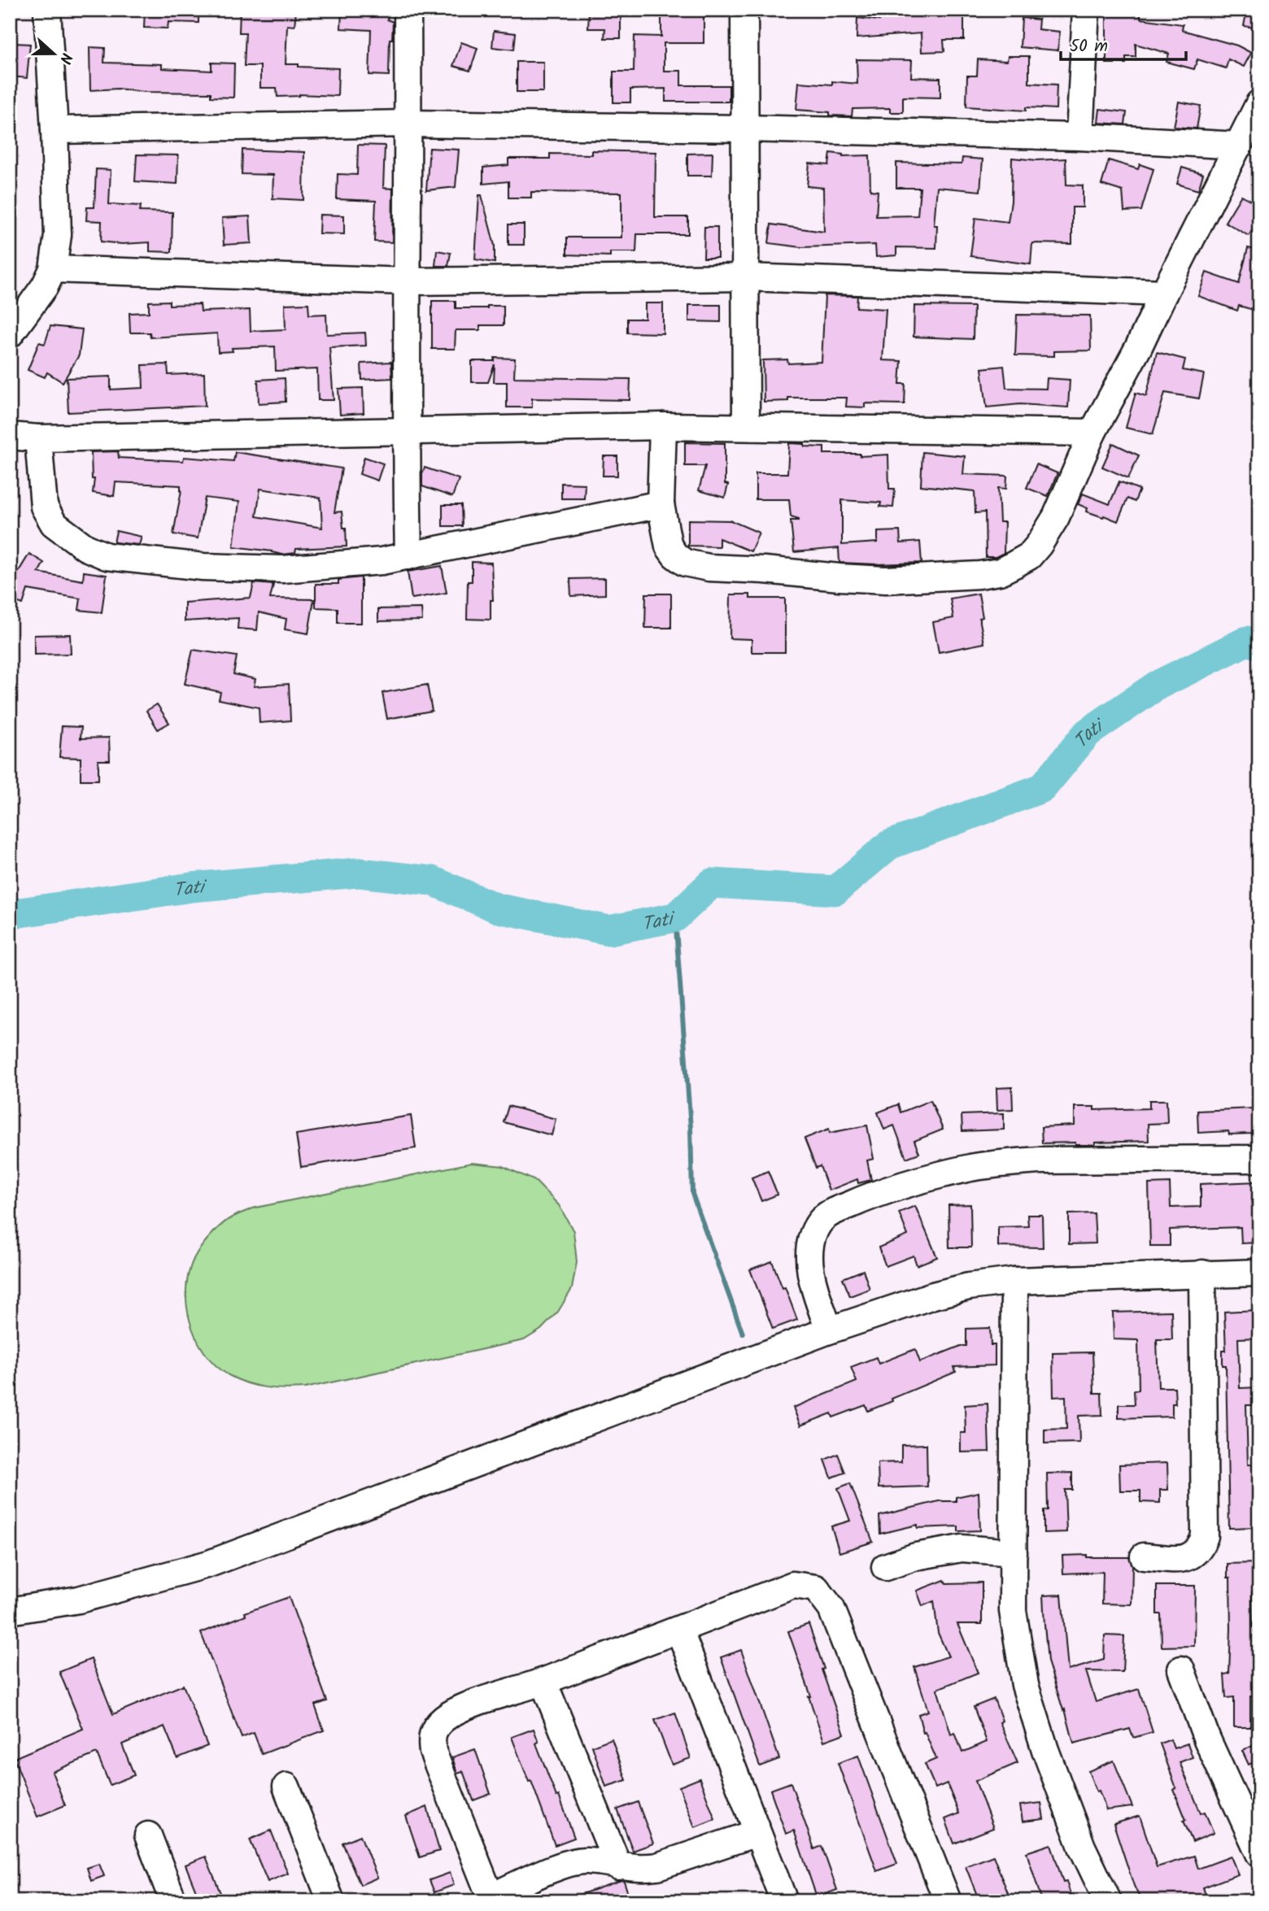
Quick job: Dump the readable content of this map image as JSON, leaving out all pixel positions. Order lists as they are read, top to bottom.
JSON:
{
  "water": ["Tati"],
  "scale_bar": "50 m",
  "north": "right"
}
